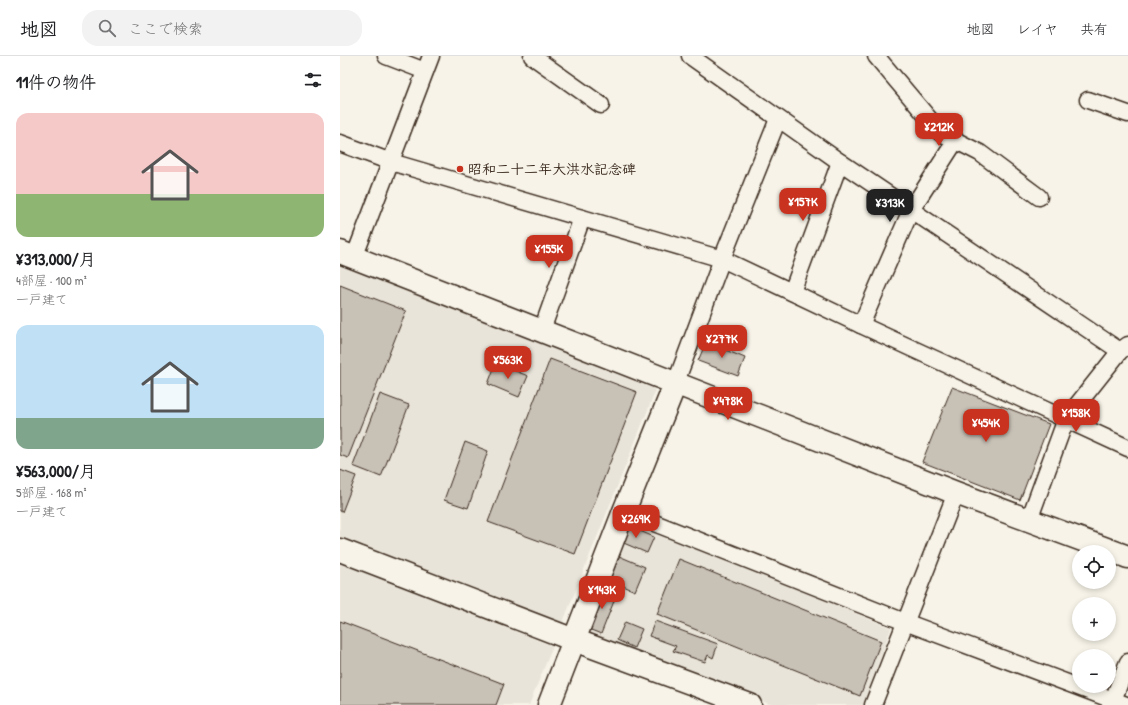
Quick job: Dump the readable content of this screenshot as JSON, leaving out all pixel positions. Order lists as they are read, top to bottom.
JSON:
{
  "places": ["昭和二十二年大洪水記念碑"],
  "page": {
    "header": "地図",
    "search": "ここで検索",
    "nav": ["地図", "レイヤ", "共有"],
    "heading": "11件の物件",
    "list": [
      {
        "name": "¥313,000/月",
        "note": "4部屋 · 100 m² · 一戸建て"
      },
      {
        "name": "¥563,000/月",
        "note": "5部屋 · 168 m² · 一戸建て"
      }
    ],
    "price": [
      "¥212K",
      "¥157K",
      "¥313K",
      "¥155K",
      "¥277K",
      "¥563K",
      "¥478K",
      "¥158K",
      "¥454K",
      "¥269K",
      "¥143K"
    ],
    "map_buttons": ["+", "−"]
  }
}
